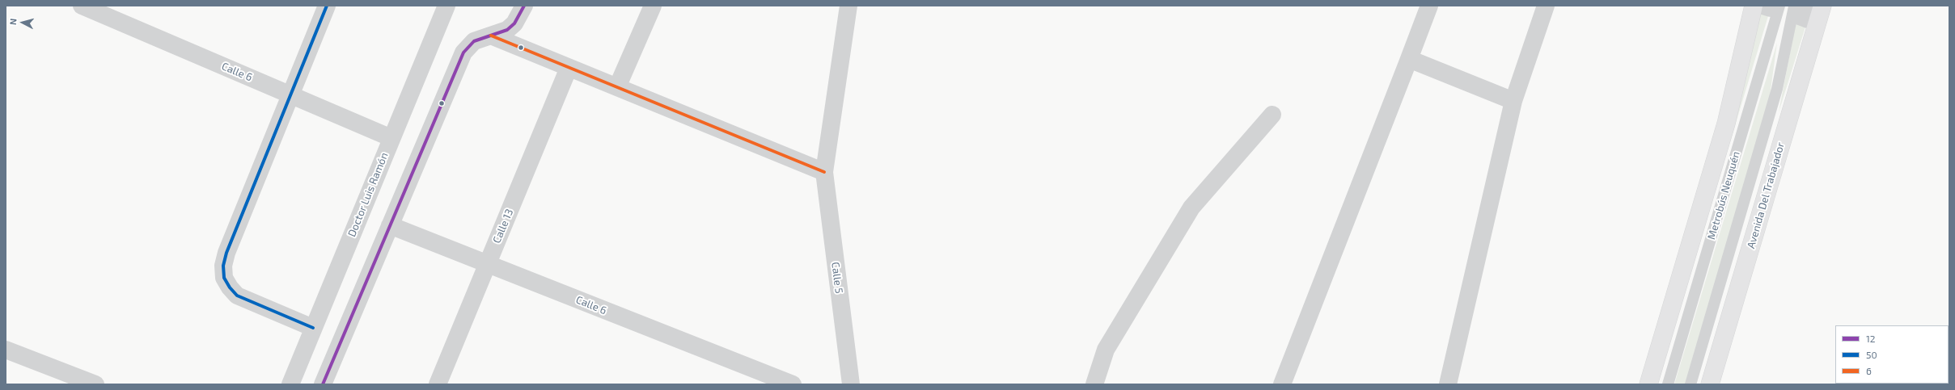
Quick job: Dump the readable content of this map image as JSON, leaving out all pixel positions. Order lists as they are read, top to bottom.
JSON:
{
  "streets": {
    "main road": ["Avenida Del Trabajador"],
    "street": [
      "Calle 6",
      "Doctor Luis Ramón",
      "Calle 13",
      "Calle 5"
    ],
    "lane": ["Metrobús Neuquén"]
  },
  "crossings": [
    ["Calle 6", "Doctor Luis Ramón"],
    ["Calle 6", "Calle 13"]
  ],
  "lines": ["transit line 12", "transit line 50", "transit line 6"],
  "legend": ["12", "50", "6"],
  "north": "left"
}
